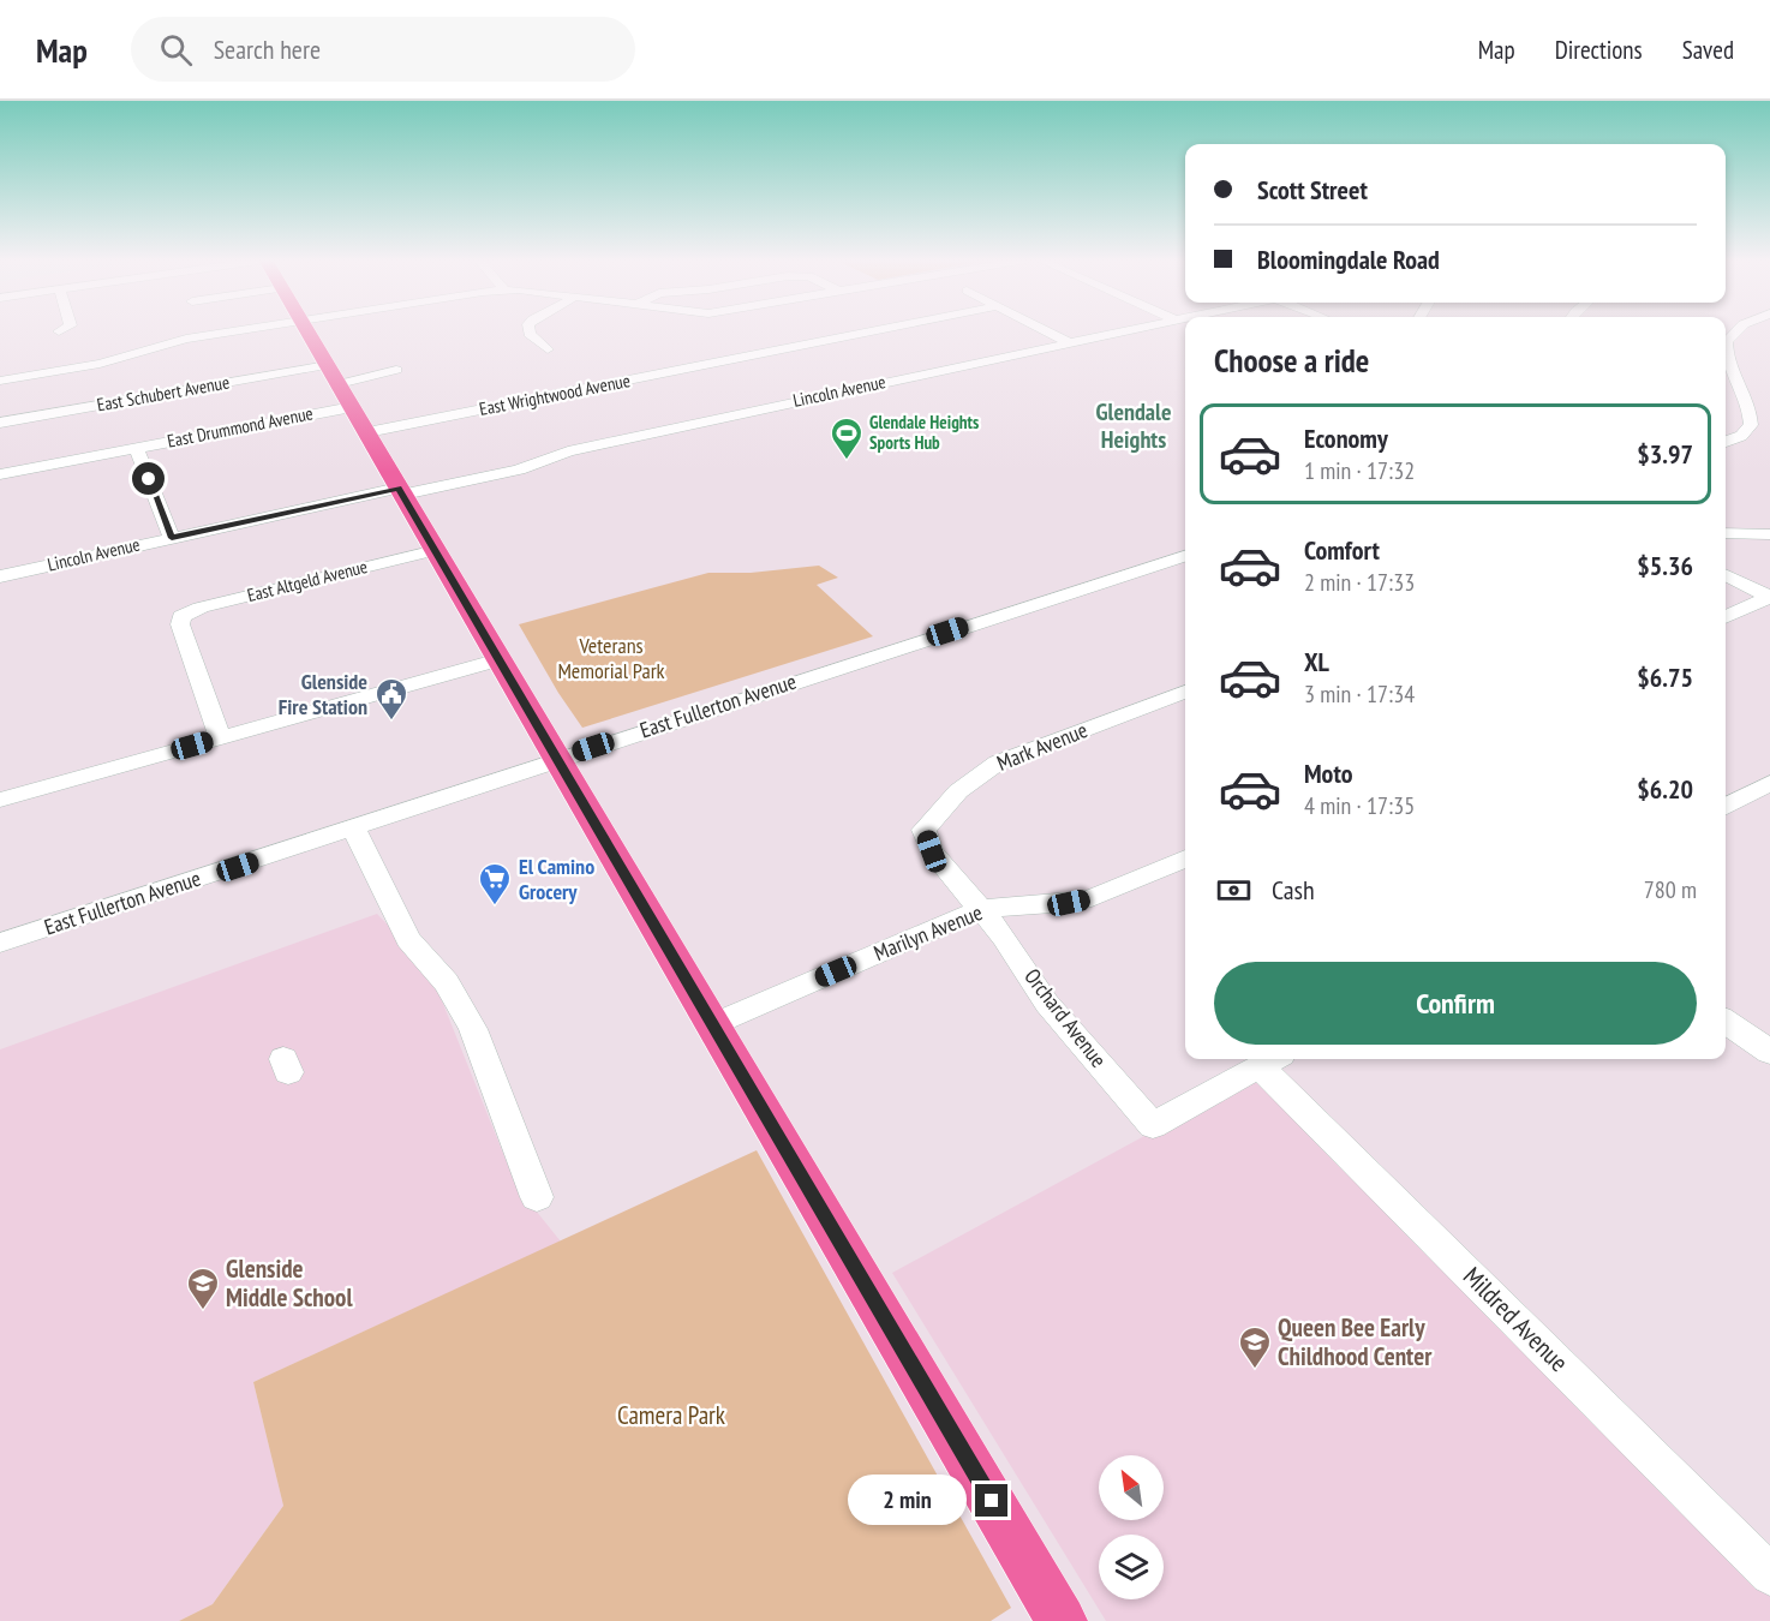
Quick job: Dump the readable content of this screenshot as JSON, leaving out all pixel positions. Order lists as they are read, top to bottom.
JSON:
{
  "streets": {
    "street": [
      "Lincoln Avenue",
      "East Schubert Avenue",
      "East Wrightwood Avenue",
      "East Drummond Avenue",
      "East Altgeld Avenue",
      "East Fullerton Avenue",
      "Mark Avenue",
      "Marilyn Avenue",
      "Orchard Avenue",
      "Mildred Avenue"
    ]
  },
  "crossings": [
    ["Mark Avenue", "Marilyn Avenue"],
    ["Mark Avenue", "Orchard Avenue"],
    ["Marilyn Avenue", "Orchard Avenue"],
    ["Orchard Avenue", "Mildred Avenue"]
  ],
  "districts": ["Glendale Heights"],
  "parks": ["Veterans Memorial Park", "Camera Park"],
  "places": {
    "sports": ["Glendale Heights Sports Hub"],
    "public building": ["Glenside Fire Station"],
    "supermarket": ["El Camino Grocery"],
    "school or university": ["Glenside Middle School", "Queen Bee Early Childhood Center"]
  },
  "north": "top left",
  "page": {
    "header": "Map",
    "search": "Search here",
    "nav": ["Map", "Directions", "Saved"],
    "banner": ["Scott Street", "Bloomingdale Road"],
    "heading": "Choose a ride",
    "list": [
      {
        "name": "Economy",
        "note": "1 min · 17:32",
        "value": "$3.97"
      },
      {
        "name": "Comfort",
        "note": "2 min · 17:33",
        "value": "$5.36"
      },
      {
        "name": "XL",
        "note": "3 min · 17:34",
        "value": "$6.75"
      },
      {
        "name": "Moto",
        "note": "4 min · 17:35",
        "value": "$6.20"
      }
    ],
    "pay": ["Cash", "780 m"],
    "buttons": "Confirm",
    "bubble": "2 min"
  }
}
